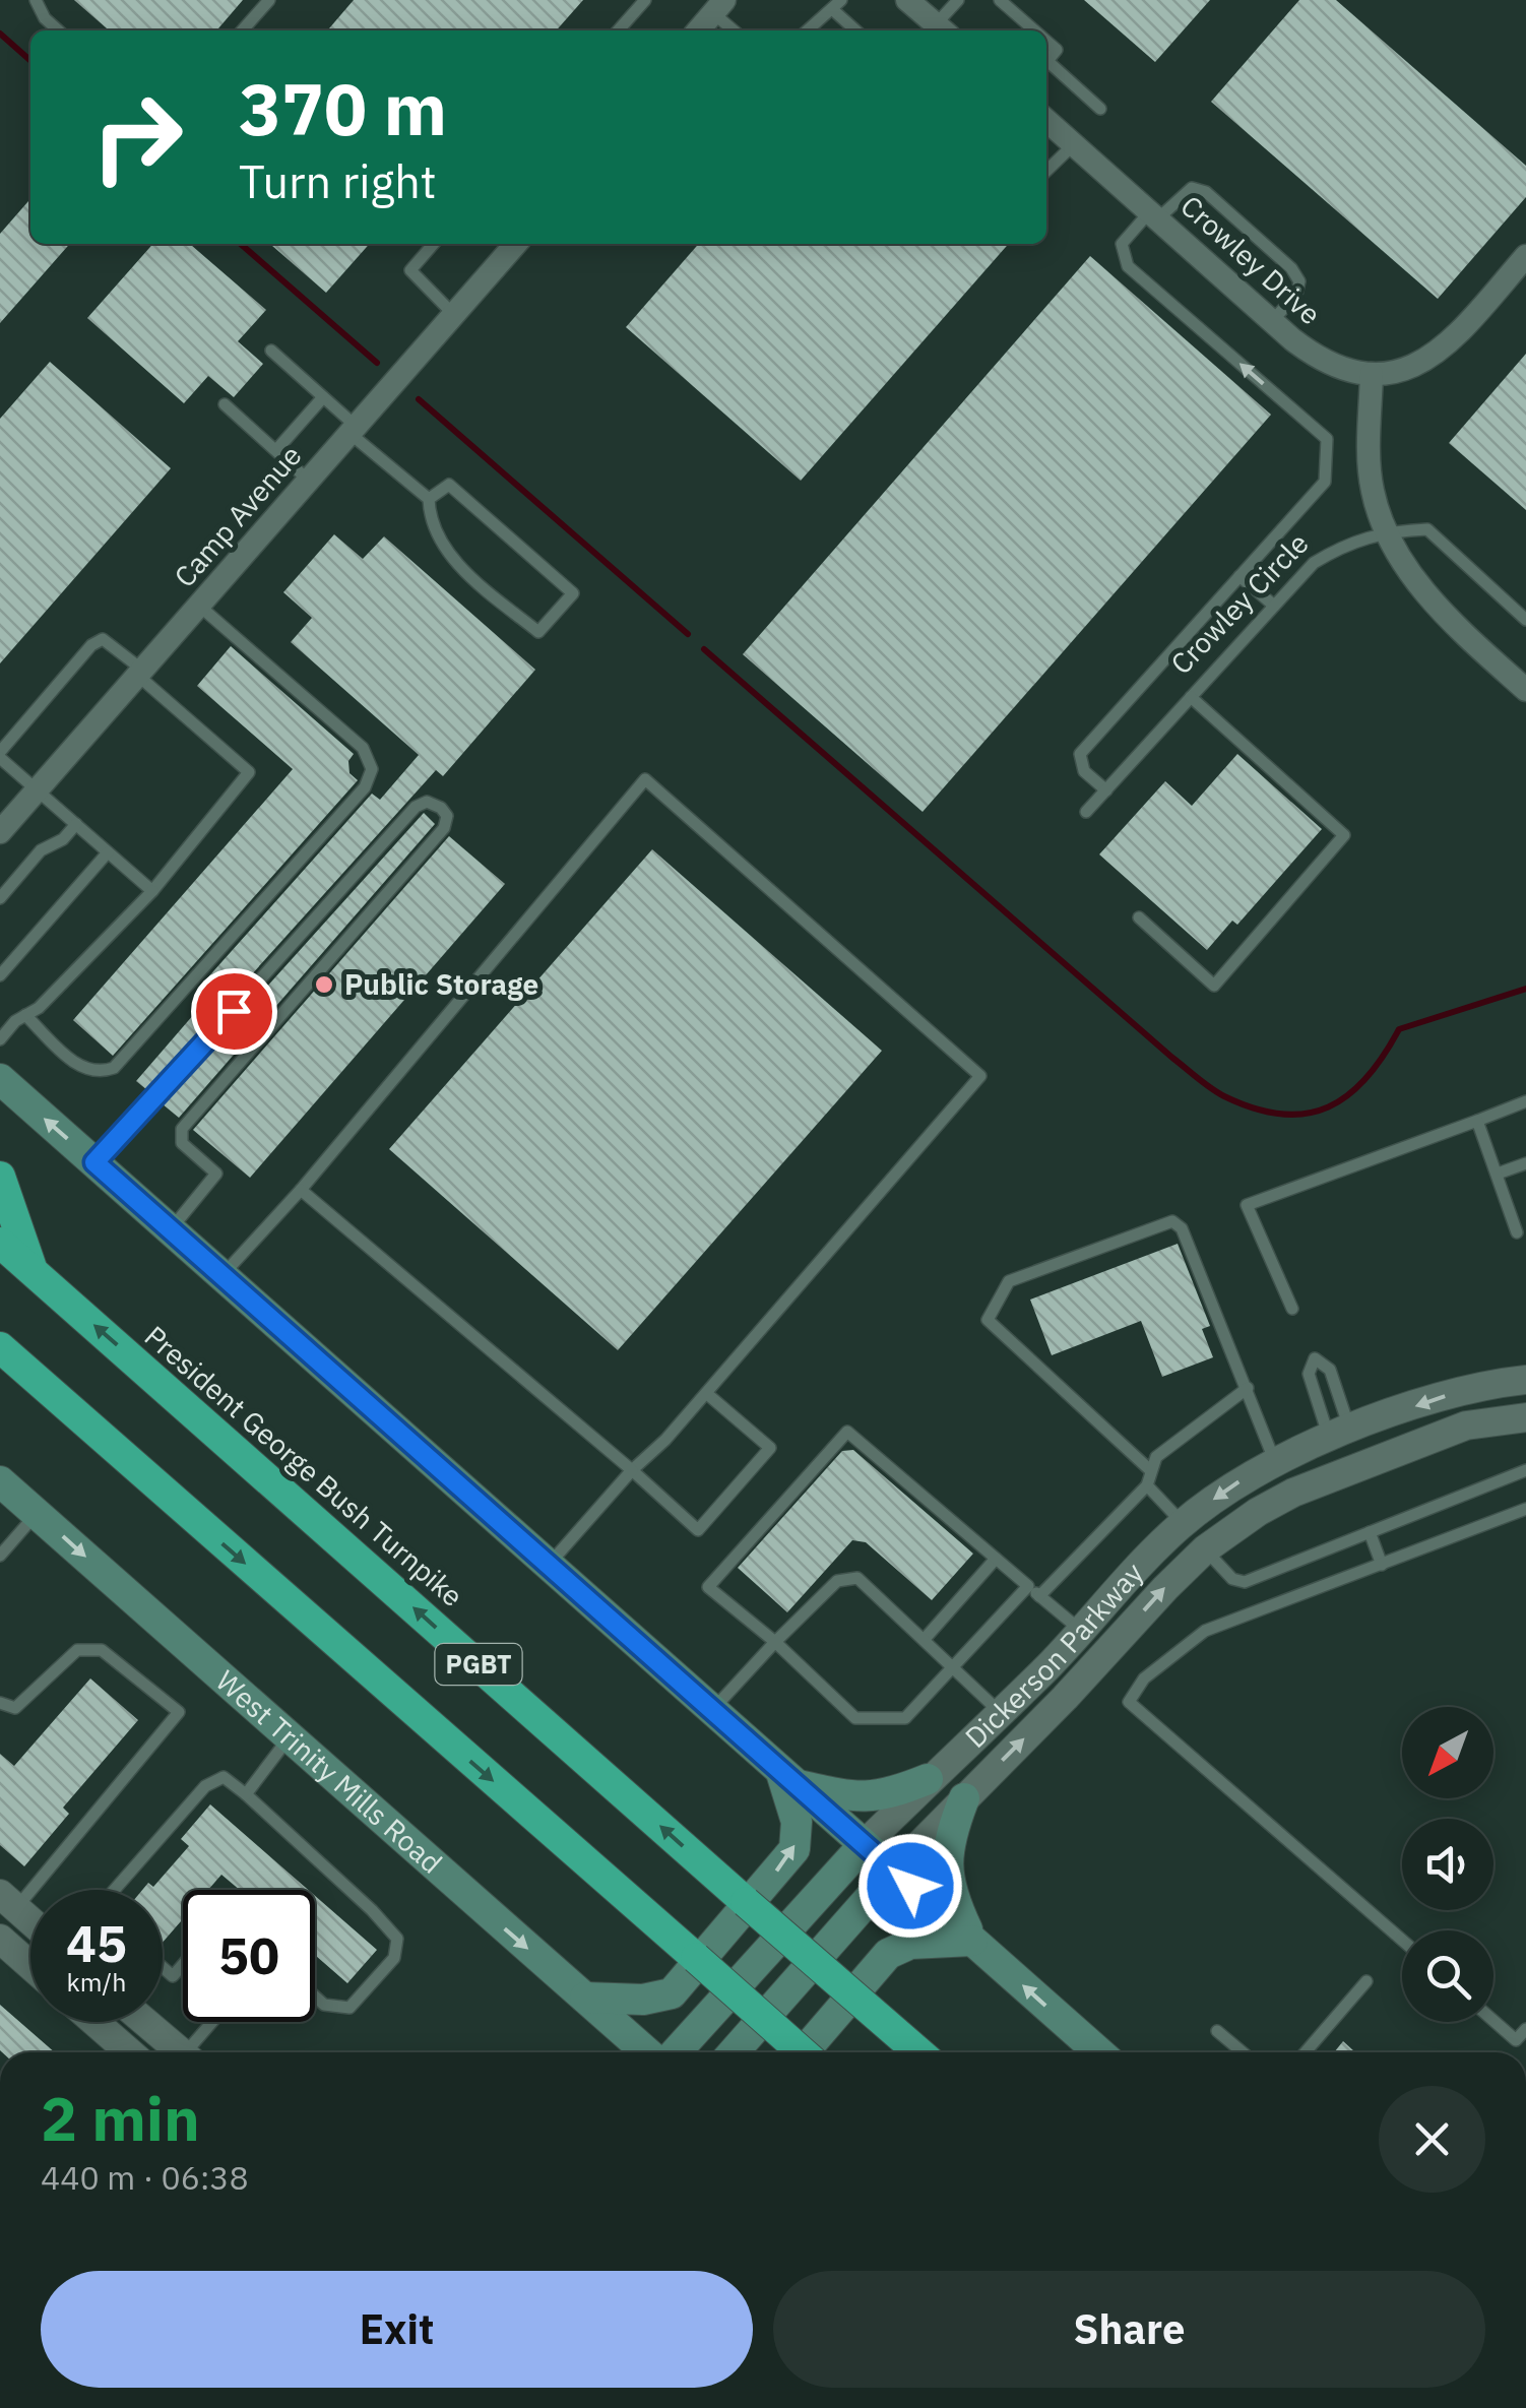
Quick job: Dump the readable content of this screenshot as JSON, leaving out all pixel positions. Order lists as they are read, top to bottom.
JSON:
{
  "streets": {
    "highway": ["President George Bush Turnpike", "PGBT"],
    "main road": ["Dickerson Parkway", "West Trinity Mills Road"],
    "street": ["Crowley Drive", "Camp Avenue"],
    "lane": ["Crowley Circle"]
  },
  "one_way": ["West Trinity Mills Road"],
  "places": ["Public Storage"],
  "north": "bottom left",
  "page": {
    "turn": ["370 m", "Turn right"],
    "speed": "45 km/h",
    "limit": "50",
    "heading": ["2 min", "440 m · 06:38"],
    "buttons": ["Exit", "Share"]
  }
}
